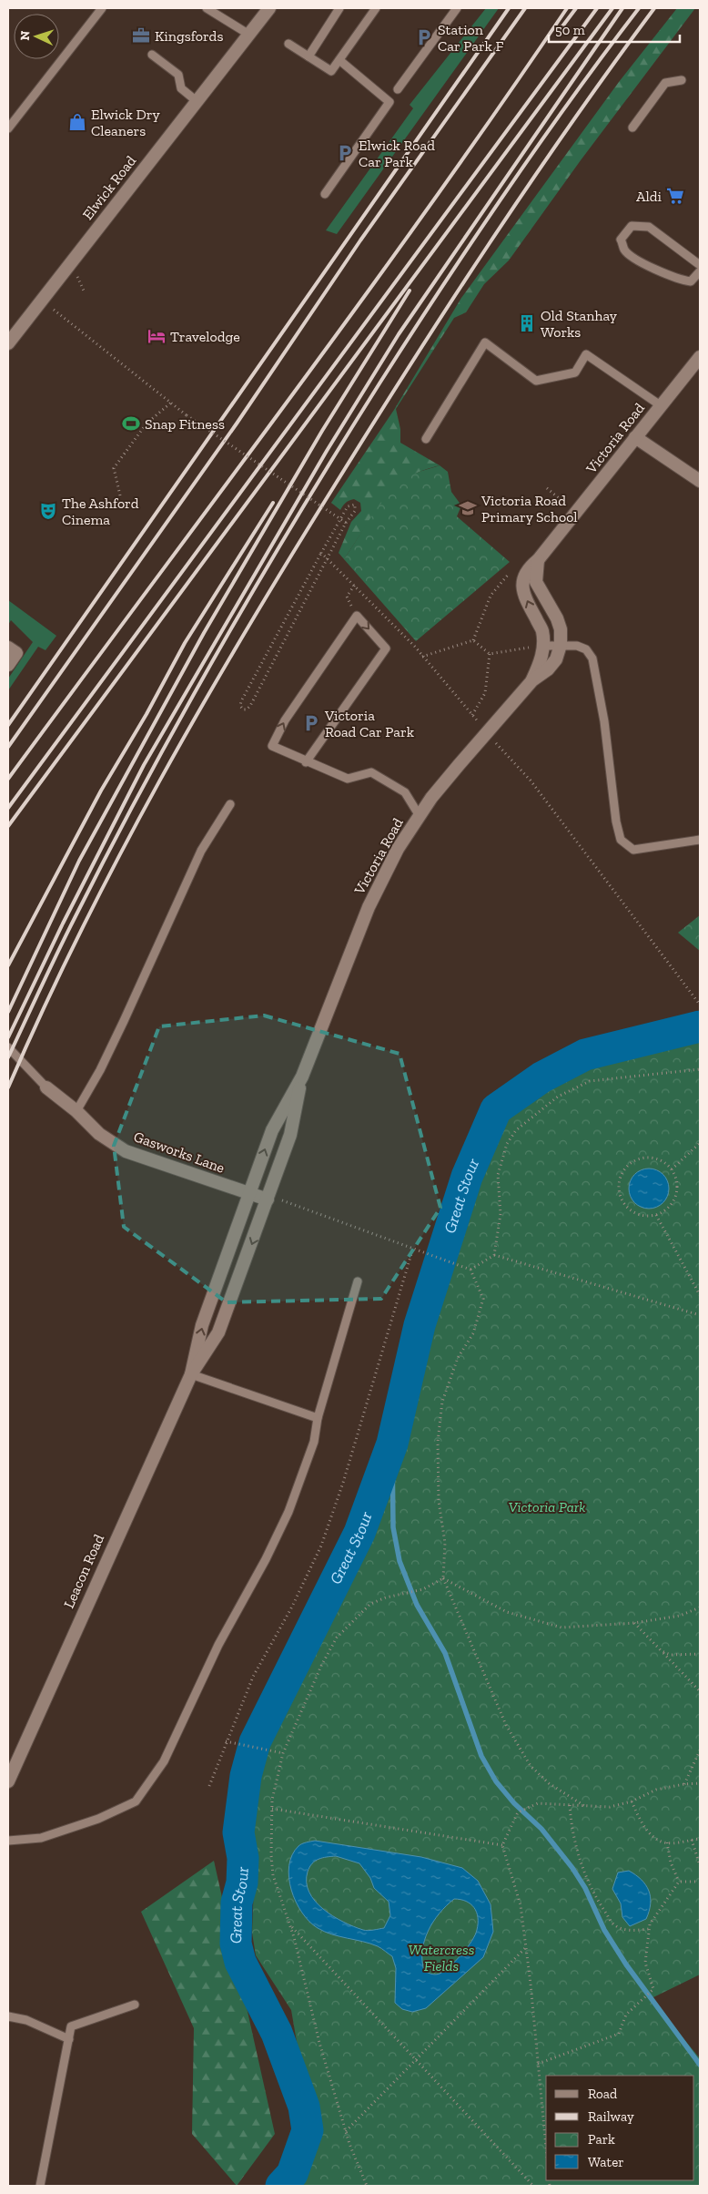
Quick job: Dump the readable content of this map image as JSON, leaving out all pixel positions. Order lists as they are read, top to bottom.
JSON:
{
  "streets": {
    "street": [
      "Elwick Road",
      "Victoria Road",
      "Gasworks Lane",
      "Leacon Road"
    ]
  },
  "crossings": [
    ["Victoria Road", "Gasworks Lane"],
    ["Victoria Road", "Leacon Road"],
    ["Gasworks Lane", "Leacon Road"]
  ],
  "water": ["Great Stour"],
  "parks": ["Victoria Park", "Watercress Fields"],
  "places": {
    "office": ["Kingsfords"],
    "parking": ["Station Car Park F", "Elwick Road Car Park", "Victoria Road Car Park"],
    "shop": ["Elwick Dry Cleaners"],
    "supermarket": ["Aldi"],
    "building": ["Old Stanhay Works"],
    "hotel": ["Travelodge"],
    "sports": ["Snap Fitness"],
    "school or university": ["Victoria Road Primary School"],
    "theatre": ["The Ashford Cinema"]
  },
  "legend": [
    "Road",
    "Railway",
    "Park",
    "Water"
  ],
  "scale_bar": "50 m",
  "north": "left"
}
